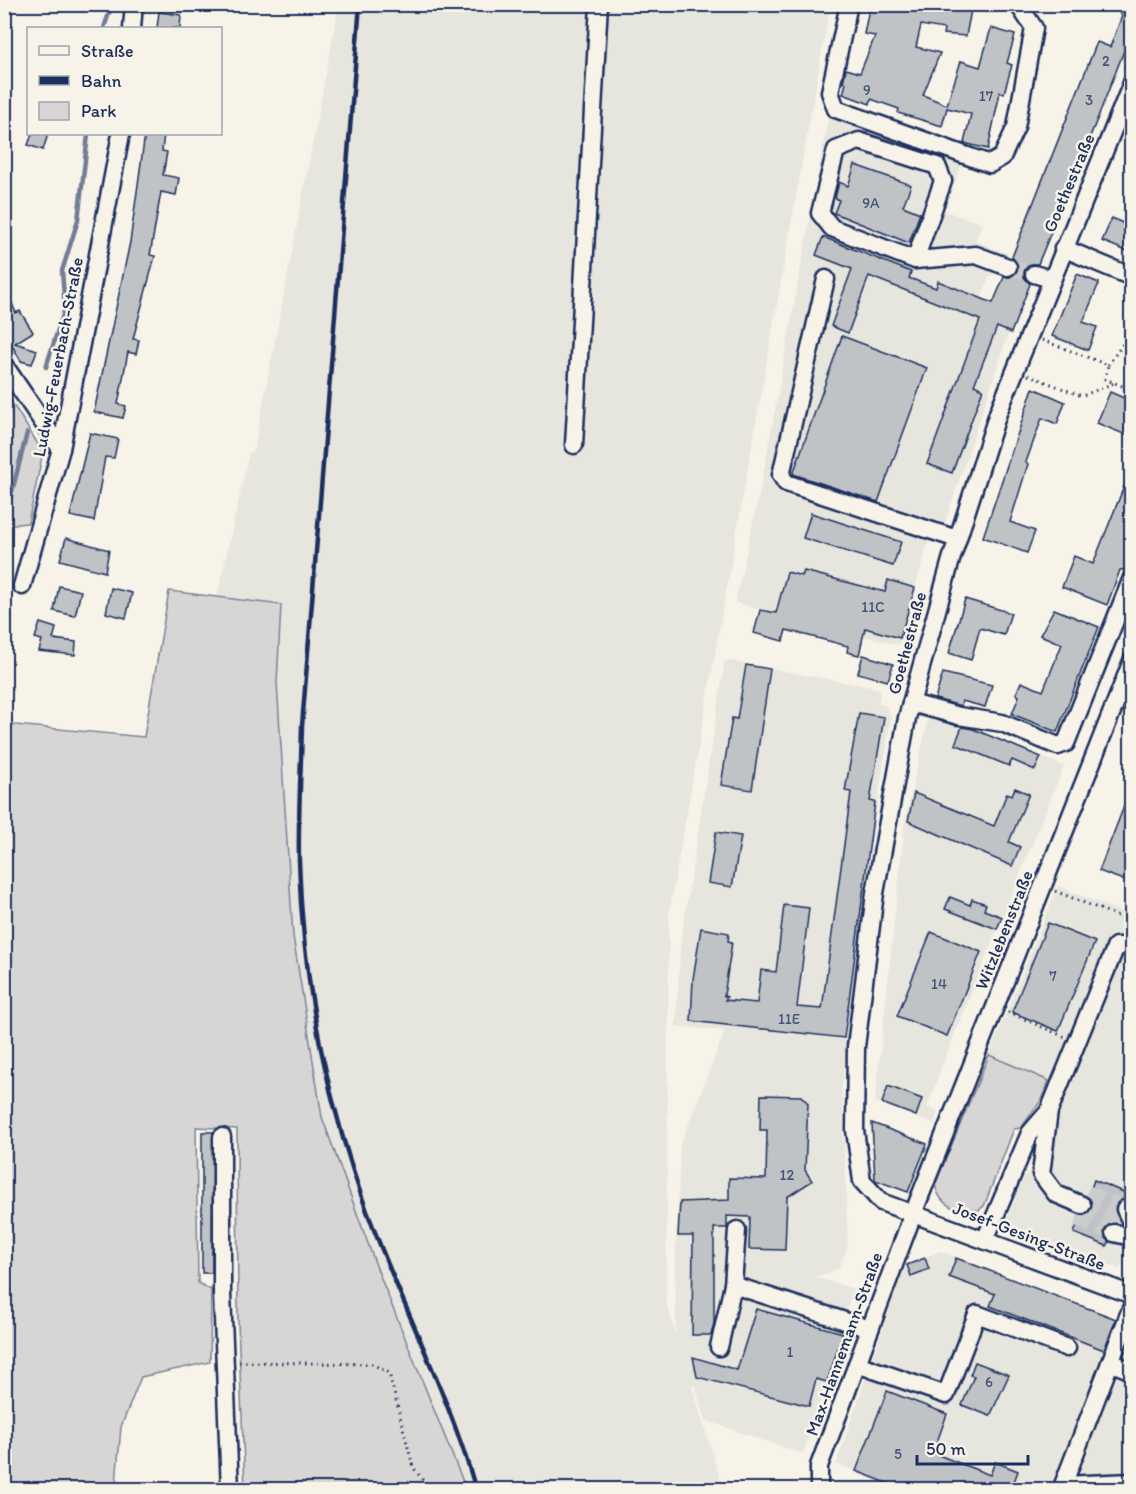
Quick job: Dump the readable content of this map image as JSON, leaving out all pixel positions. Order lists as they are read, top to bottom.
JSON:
{
  "streets": {
    "street": [
      "Goethestraße",
      "Ludwig-Feuerbach-Straße",
      "Witzlebenstraße",
      "Josef-Gesing-Straße",
      "Max-Hannemann-Straße"
    ]
  },
  "crossings": [
    ["Goethestraße", "Witzlebenstraße"],
    ["Goethestraße", "Josef-Gesing-Straße"],
    ["Goethestraße", "Max-Hannemann-Straße"],
    ["Witzlebenstraße", "Josef-Gesing-Straße"],
    ["Witzlebenstraße", "Max-Hannemann-Straße"],
    ["Josef-Gesing-Straße", "Max-Hannemann-Straße"]
  ],
  "house_numbers": [
    "2",
    "9",
    "17",
    "3",
    "9A",
    "11C",
    "7",
    "14",
    "11E",
    "12",
    "1",
    "6",
    "5"
  ],
  "legend": ["Straße", "Bahn", "Park"],
  "scale_bar": "50 m"
}
